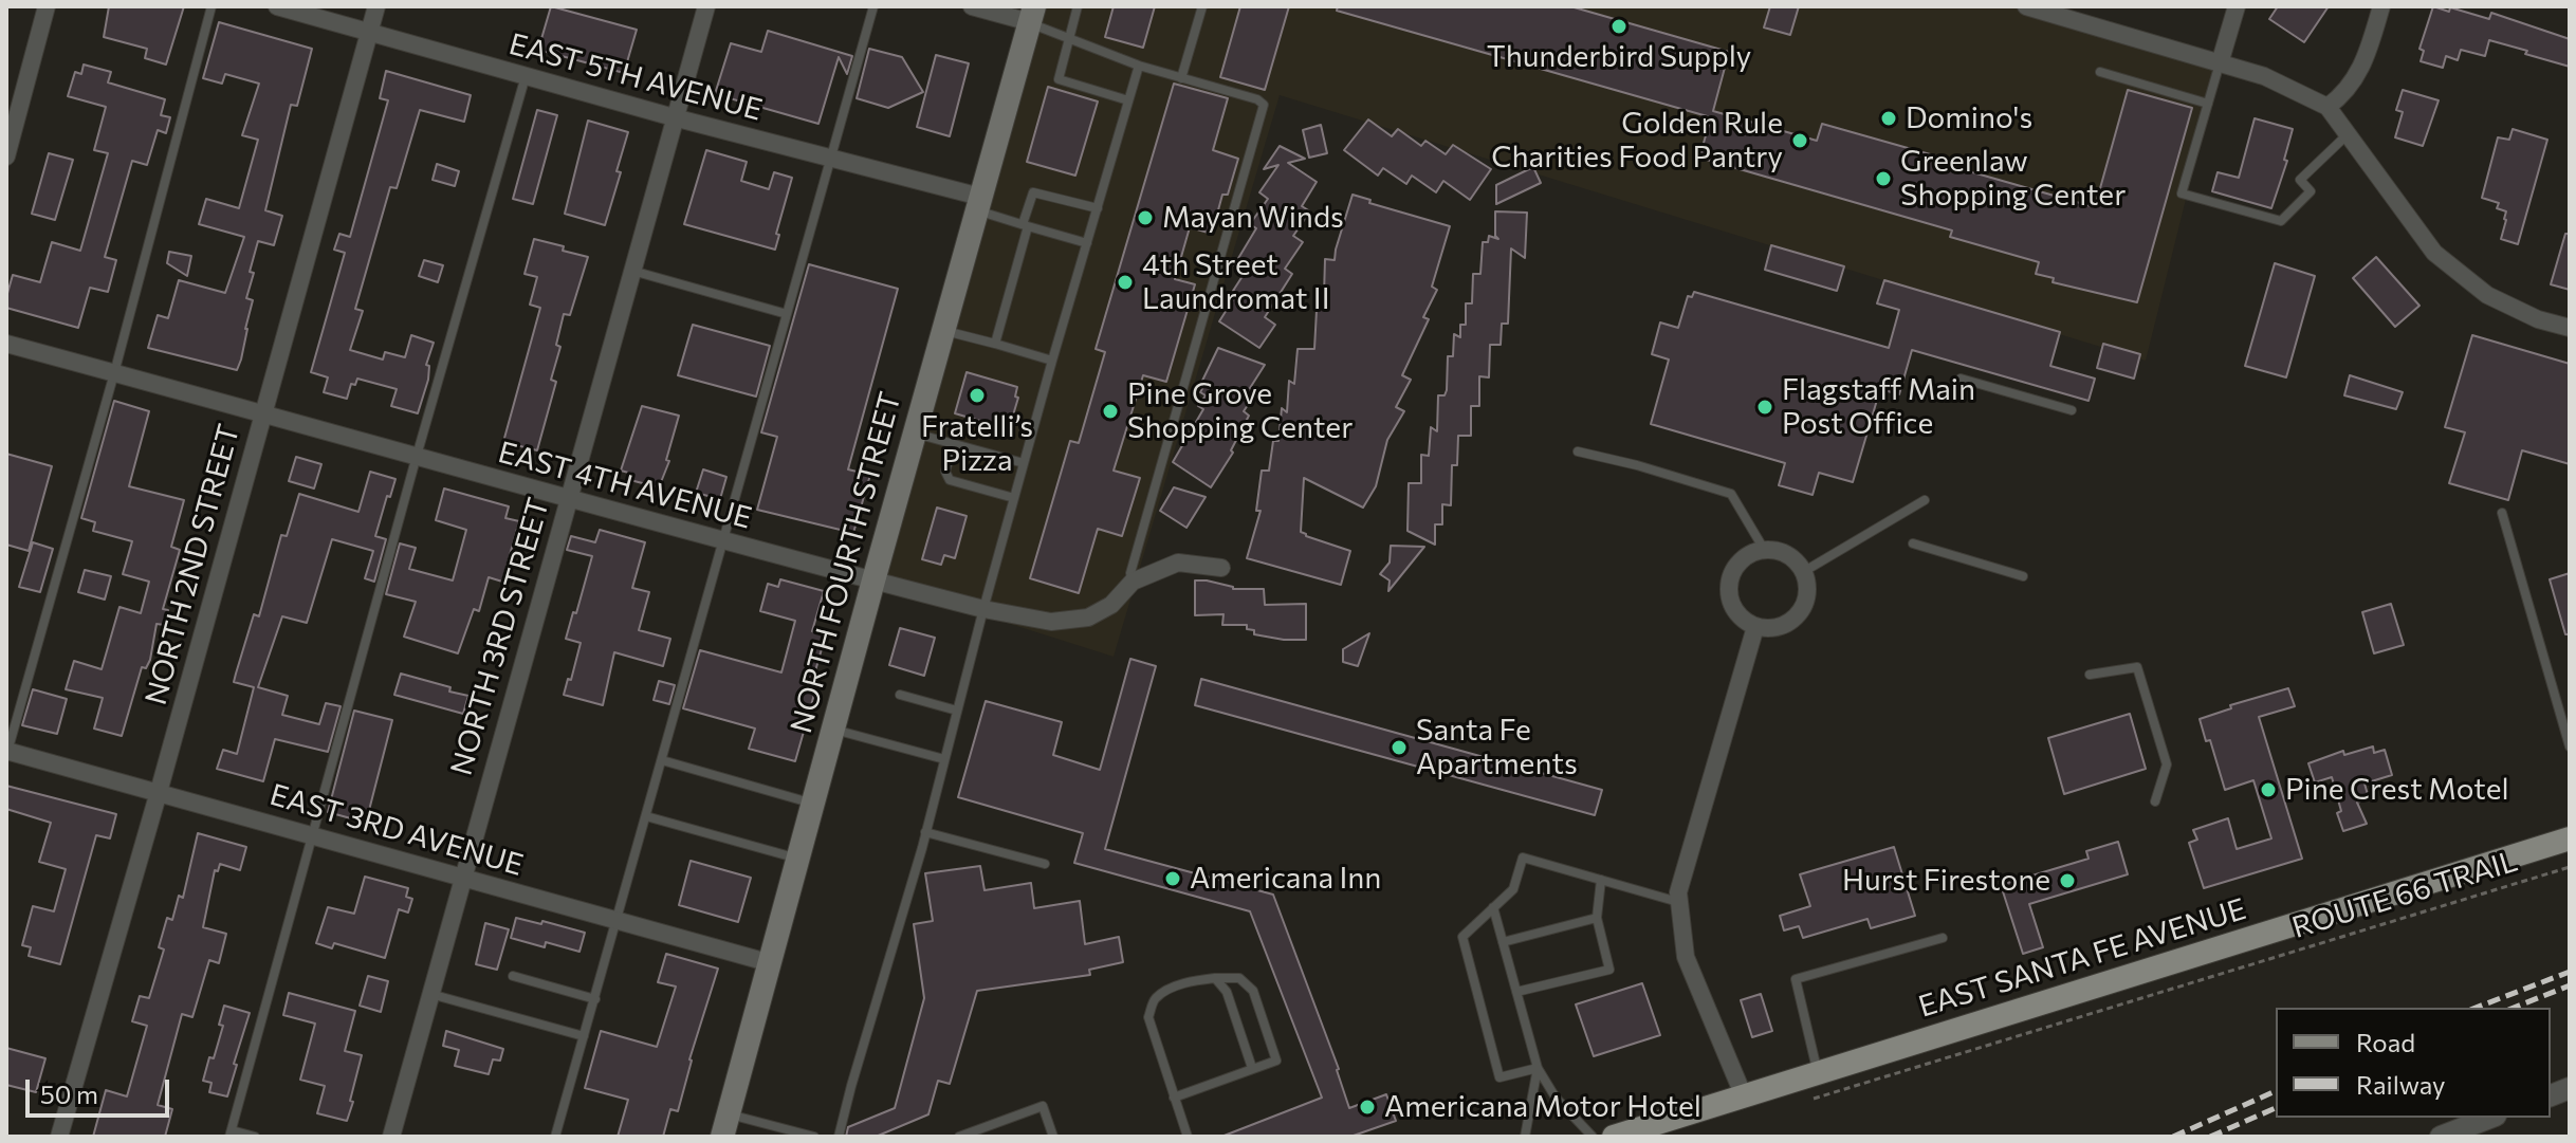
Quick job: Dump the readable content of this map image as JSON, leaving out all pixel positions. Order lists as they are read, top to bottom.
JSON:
{
  "streets": {
    "main road": ["NORTH FOURTH STREET", "EAST SANTA FE AVENUE"],
    "street": [
      "EAST 5TH AVENUE",
      "EAST 4TH AVENUE",
      "NORTH 2ND STREET",
      "NORTH 3RD STREET",
      "EAST 3RD AVENUE"
    ],
    "path": ["ROUTE 66 TRAIL"]
  },
  "crossings": [
    ["EAST 5TH AVENUE", "NORTH FOURTH STREET"],
    ["EAST 5TH AVENUE", "NORTH 2ND STREET"],
    ["EAST 5TH AVENUE", "NORTH 3RD STREET"],
    ["EAST 4TH AVENUE", "NORTH FOURTH STREET"],
    ["EAST 4TH AVENUE", "NORTH 2ND STREET"],
    ["EAST 4TH AVENUE", "NORTH 3RD STREET"],
    ["NORTH FOURTH STREET", "EAST 3RD AVENUE"],
    ["NORTH 2ND STREET", "EAST 3RD AVENUE"],
    ["NORTH 3RD STREET", "EAST 3RD AVENUE"]
  ],
  "places": [
    "Thunderbird Supply",
    "Domino's",
    "Golden Rule Charities Food Pantry",
    "Greenlaw Shopping Center",
    "Mayan Winds",
    "4th Street Laundromat II",
    "Fratelli’s Pizza",
    "Flagstaff Main Post Office",
    "Pine Grove Shopping Center",
    "Santa Fe Apartments",
    "Pine Crest Motel",
    "Americana Inn",
    "Hurst Firestone",
    "Americana Motor Hotel"
  ],
  "legend": ["Road", "Railway"],
  "scale_bar": "50 m"
}
